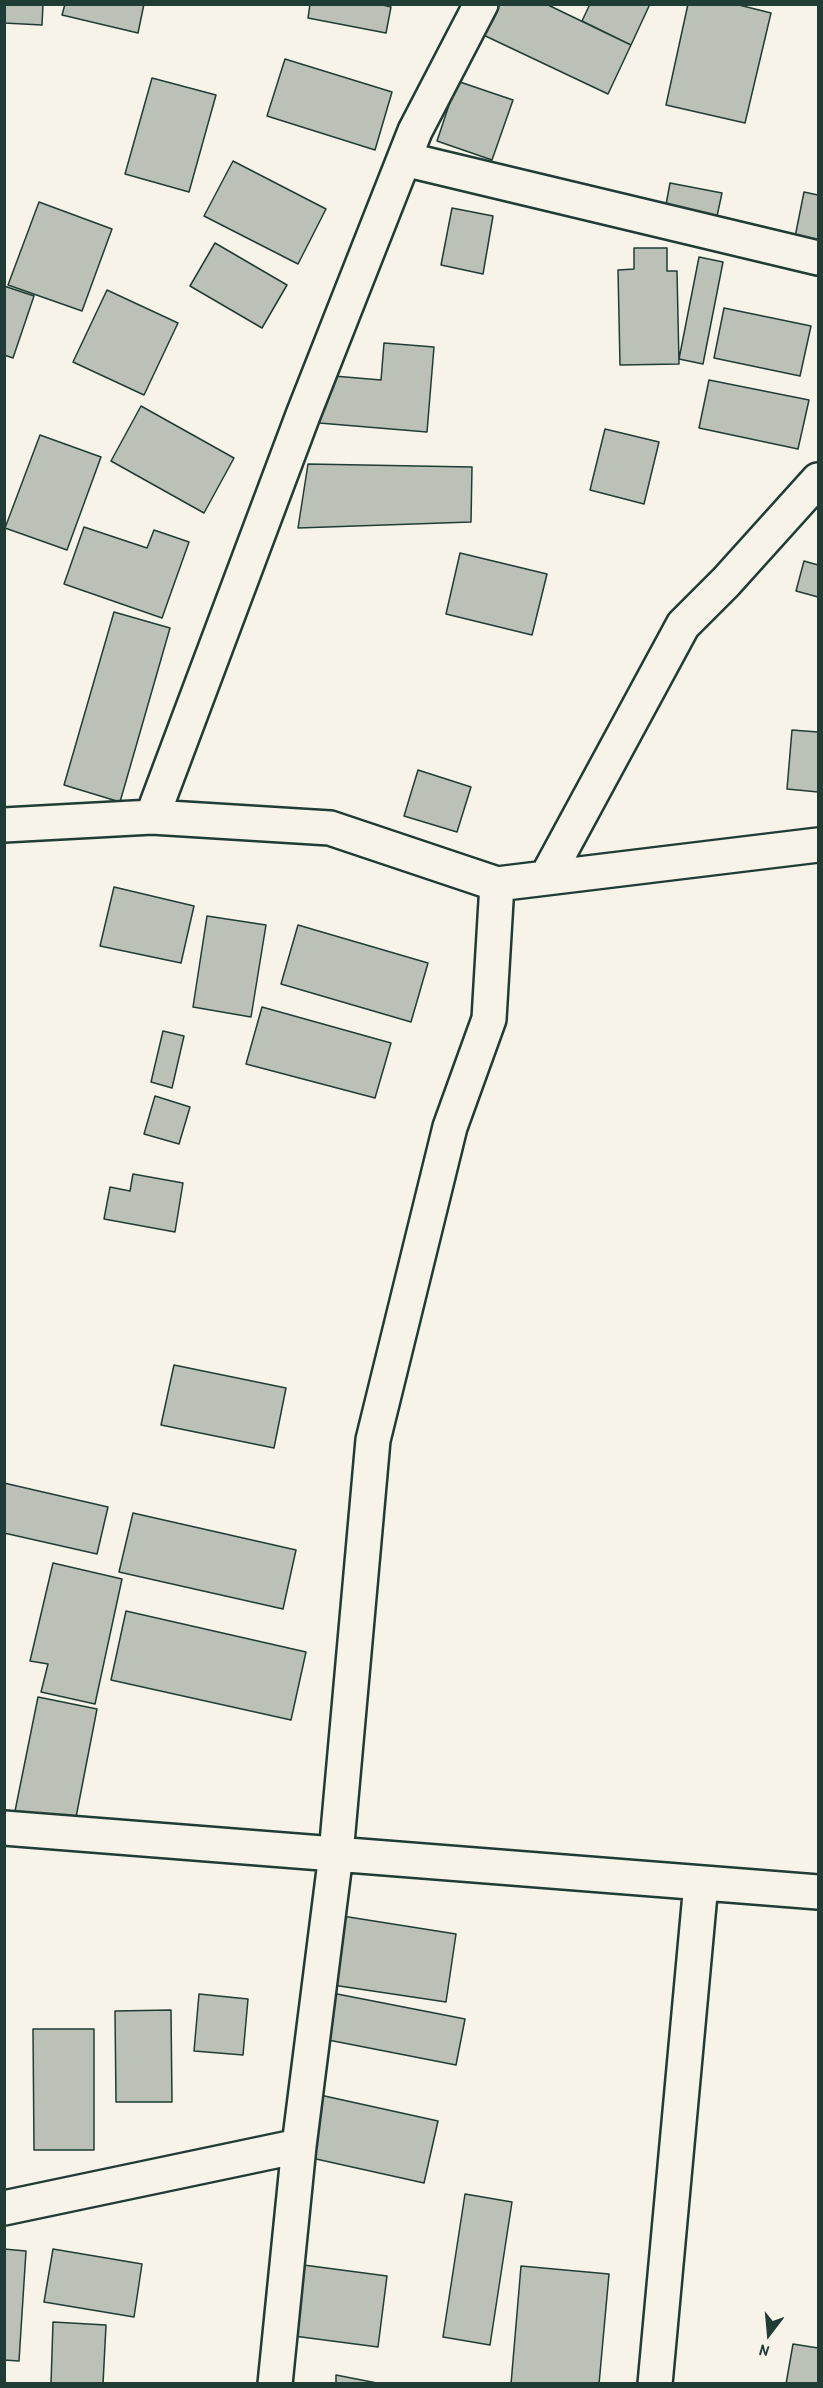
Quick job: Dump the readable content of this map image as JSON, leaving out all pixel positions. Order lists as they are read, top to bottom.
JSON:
{
  "north": "bottom"
}
